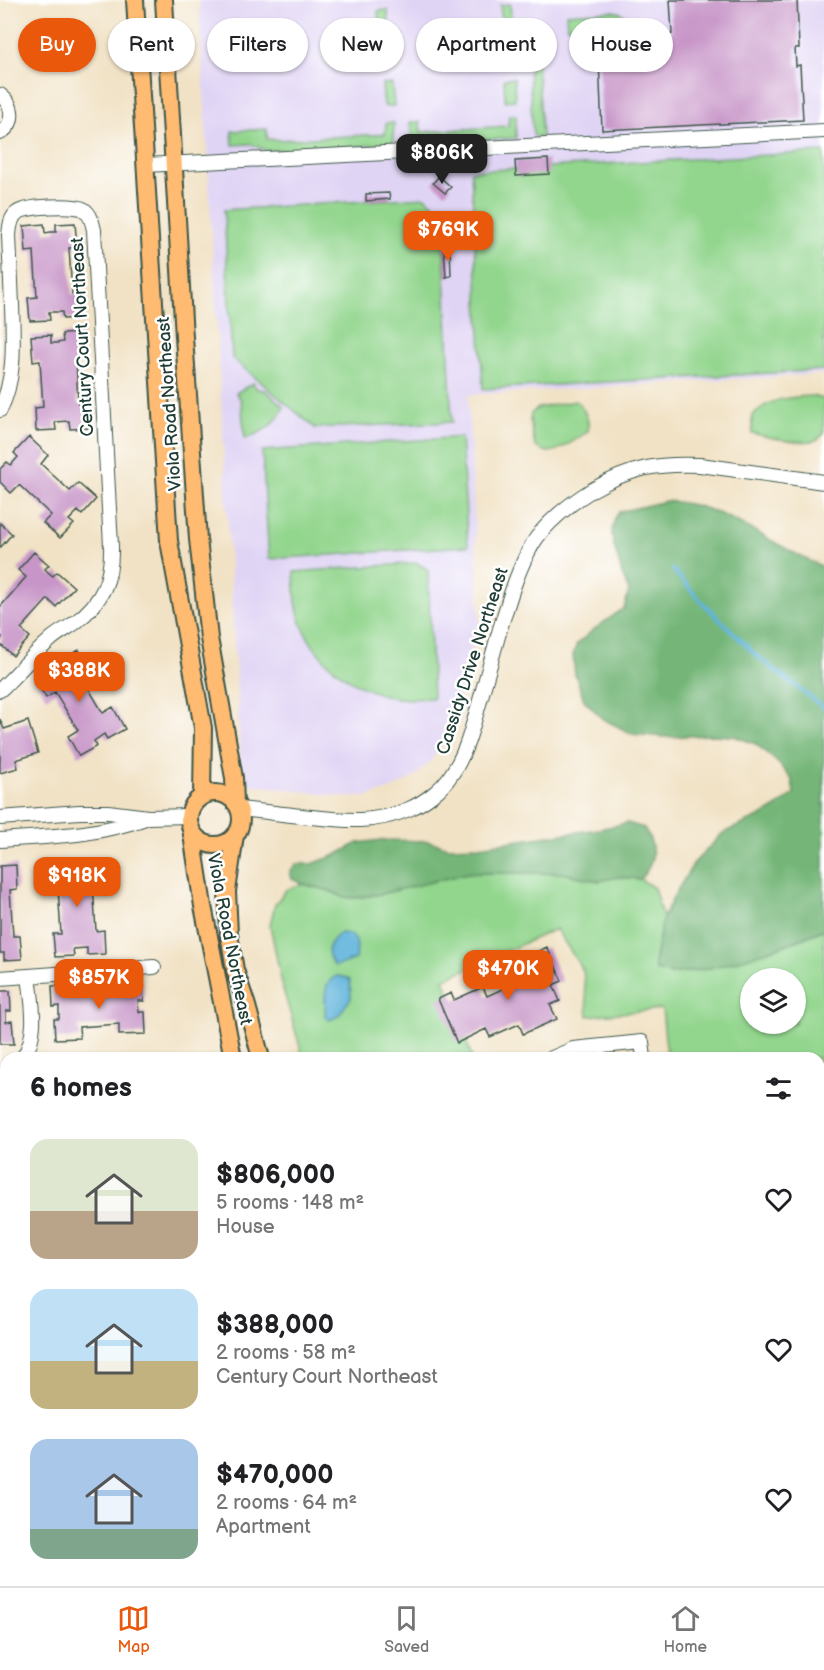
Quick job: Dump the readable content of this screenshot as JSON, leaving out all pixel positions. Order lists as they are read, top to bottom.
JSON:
{
  "streets": {
    "main road": ["Viola Road Northeast"],
    "street": ["Century Court Northeast", "Cassidy Drive Northeast"]
  },
  "crossings": [
    ["Viola Road Northeast", "Cassidy Drive Northeast"]
  ],
  "page": {
    "chip": [
      "Buy",
      "Rent",
      "Filters",
      "New",
      "Apartment",
      "House"
    ],
    "price": [
      "$806K",
      "$769K",
      "$388K",
      "$918K",
      "$470K",
      "$857K"
    ],
    "heading": "6 homes",
    "list": [
      {
        "name": "$806,000",
        "note": "5 rooms · 148 m² · House"
      },
      {
        "name": "$388,000",
        "note": "2 rooms · 58 m² · Century Court Northeast"
      },
      {
        "name": "$470,000",
        "note": "2 rooms · 64 m² · Apartment"
      }
    ],
    "tabs": ["Map", "Saved", "Home"]
  }
}
